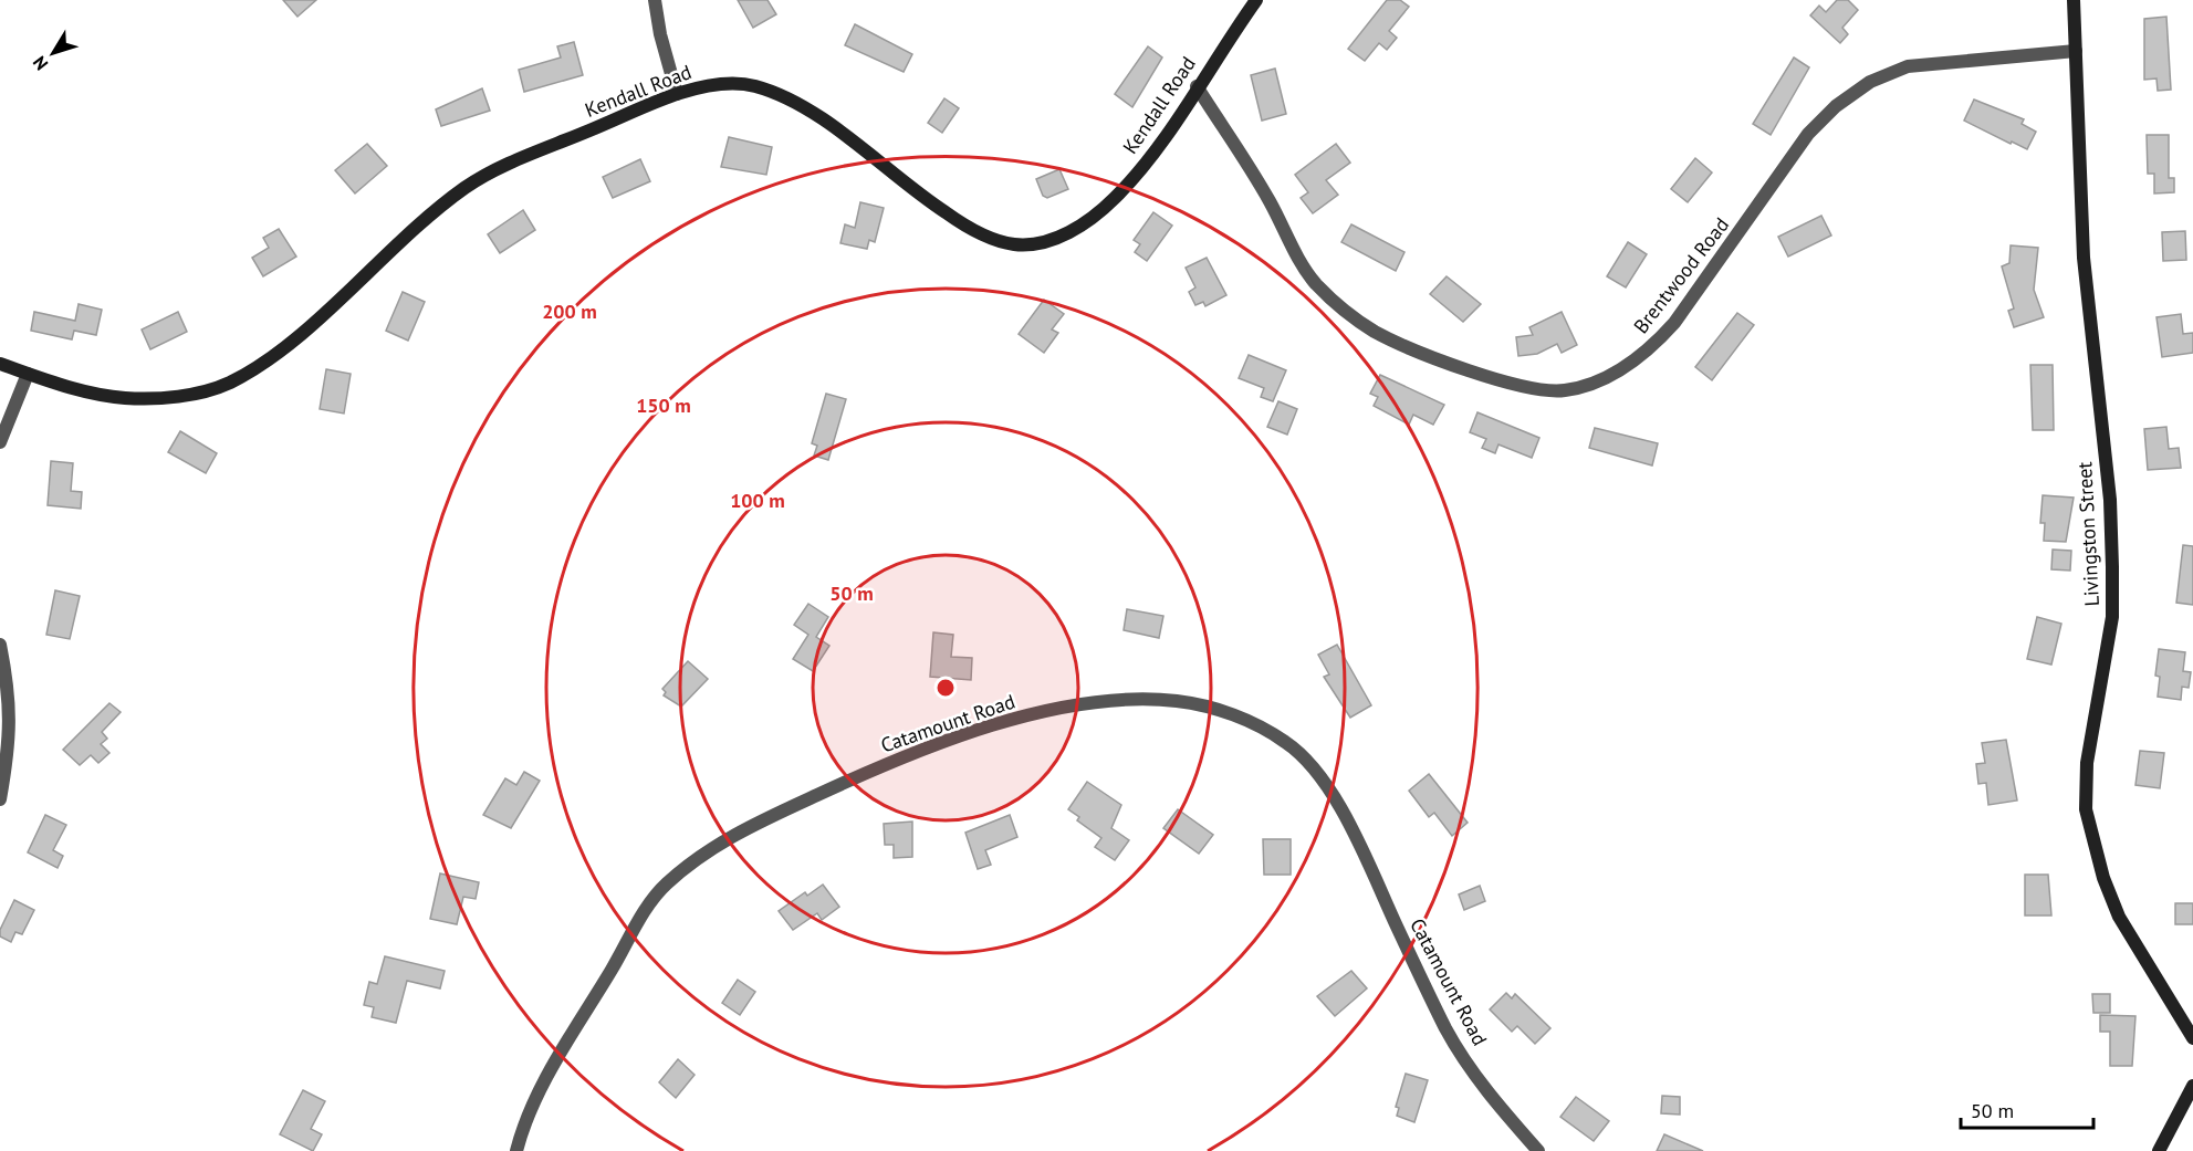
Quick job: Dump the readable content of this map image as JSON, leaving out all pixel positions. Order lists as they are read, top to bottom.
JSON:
{
  "streets": {
    "street": [
      "Kendall Road",
      "Brentwood Road",
      "Livingston Street",
      "Catamount Road"
    ]
  },
  "crossings": [
    ["Kendall Road", "Brentwood Road"],
    ["Brentwood Road", "Livingston Street"]
  ],
  "scale_bar": "50 m",
  "north": "bottom left",
  "rings": [
    "200 m",
    "150 m",
    "100 m",
    "50 m"
  ]
}
